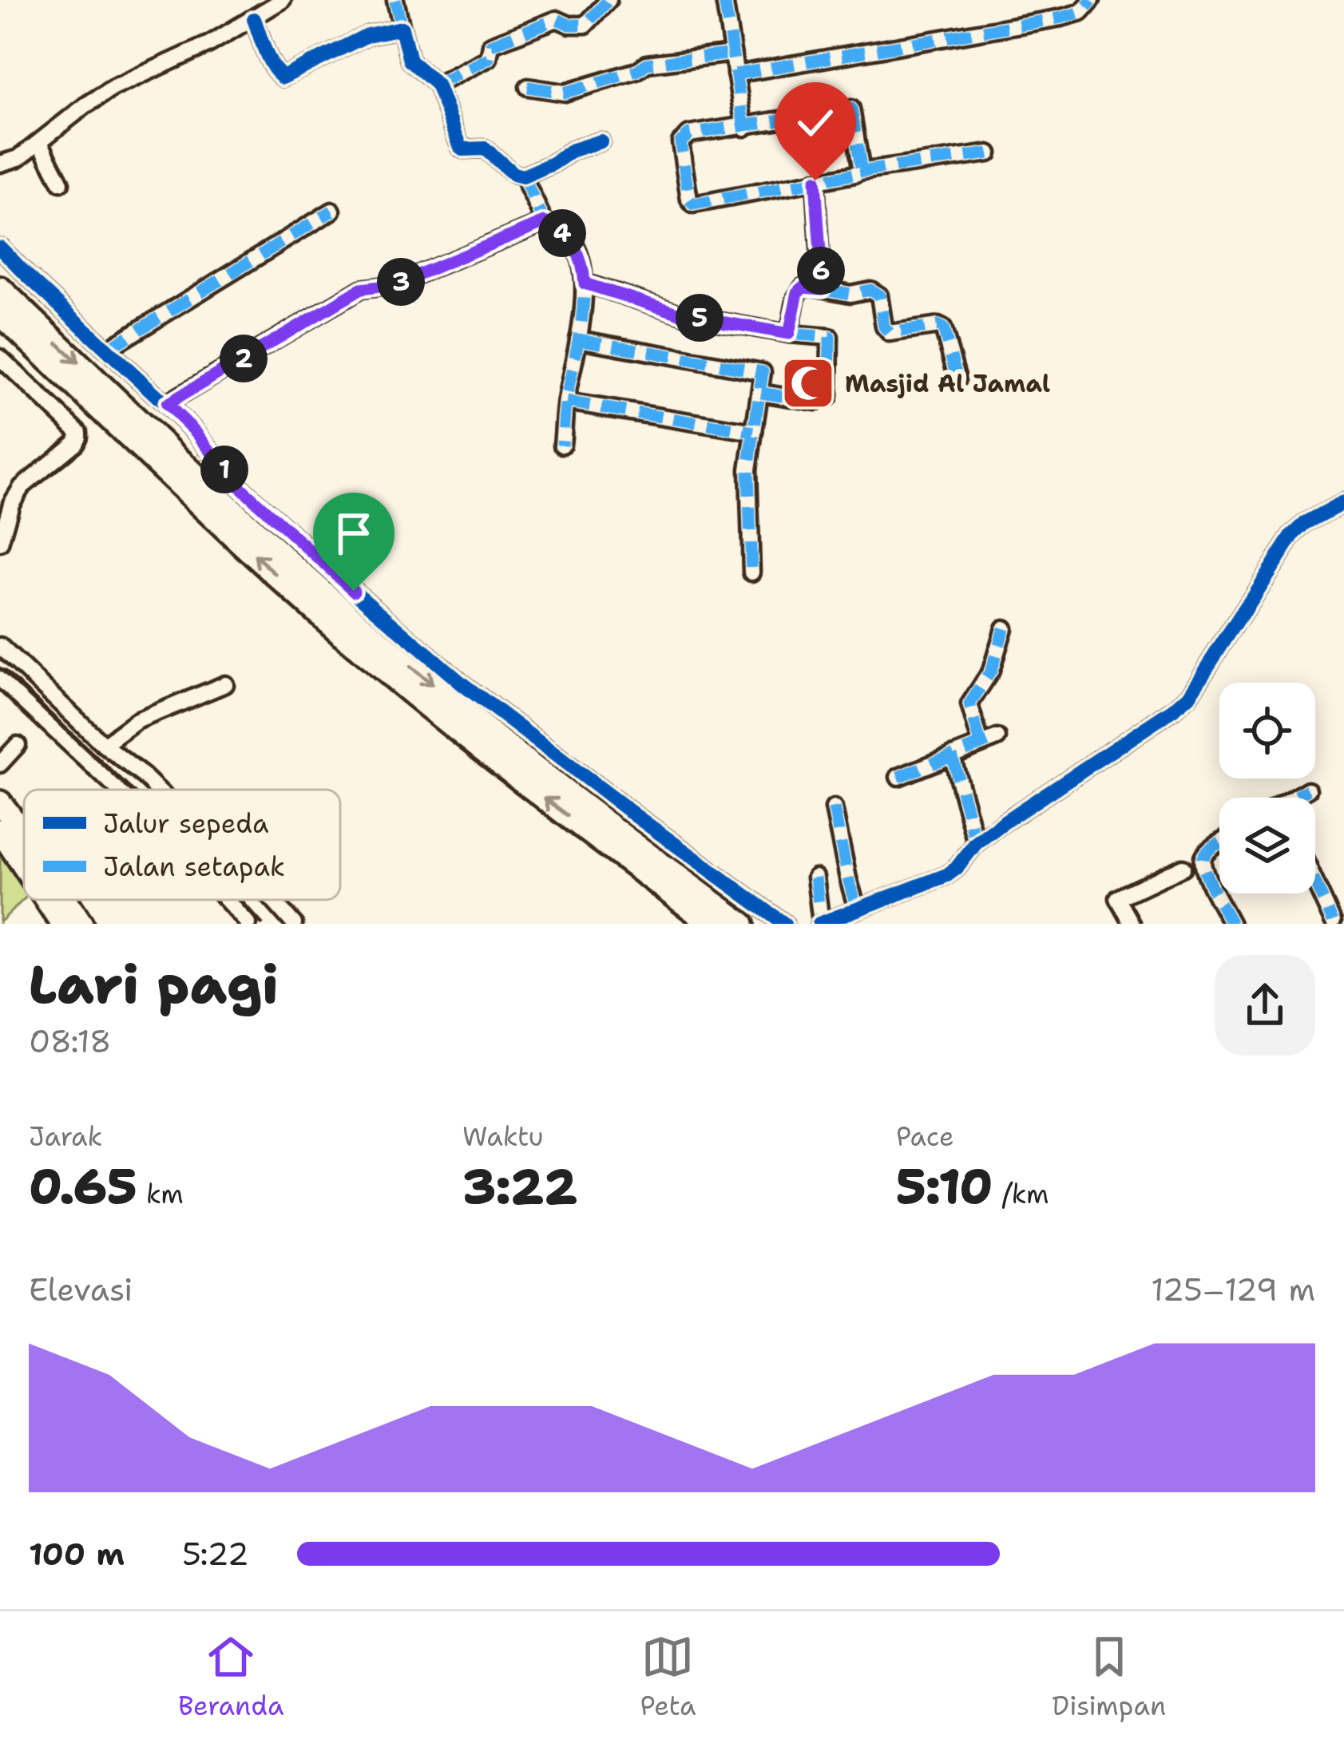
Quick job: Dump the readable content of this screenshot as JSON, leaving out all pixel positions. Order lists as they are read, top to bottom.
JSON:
{
  "places": {
    "mosque": ["Masjid Al Jamal"]
  },
  "legend": ["Jalur sepeda", "Jalan setapak"],
  "page": {
    "pins": [
      "4",
      "6",
      "3",
      "5",
      "2",
      "1"
    ],
    "heading": ["Lari pagi", "08:18"],
    "stats": [
      ["Jarak", "0.65 km"],
      ["Waktu", "3:22"],
      ["Pace", "5:10 /km"]
    ],
    "chart": ["Elevasi", "125–129 m"],
    "list": [
      {
        "name": "100 m",
        "note": "5:22"
      }
    ],
    "tabs": ["Beranda", "Peta", "Disimpan"]
  }
}
